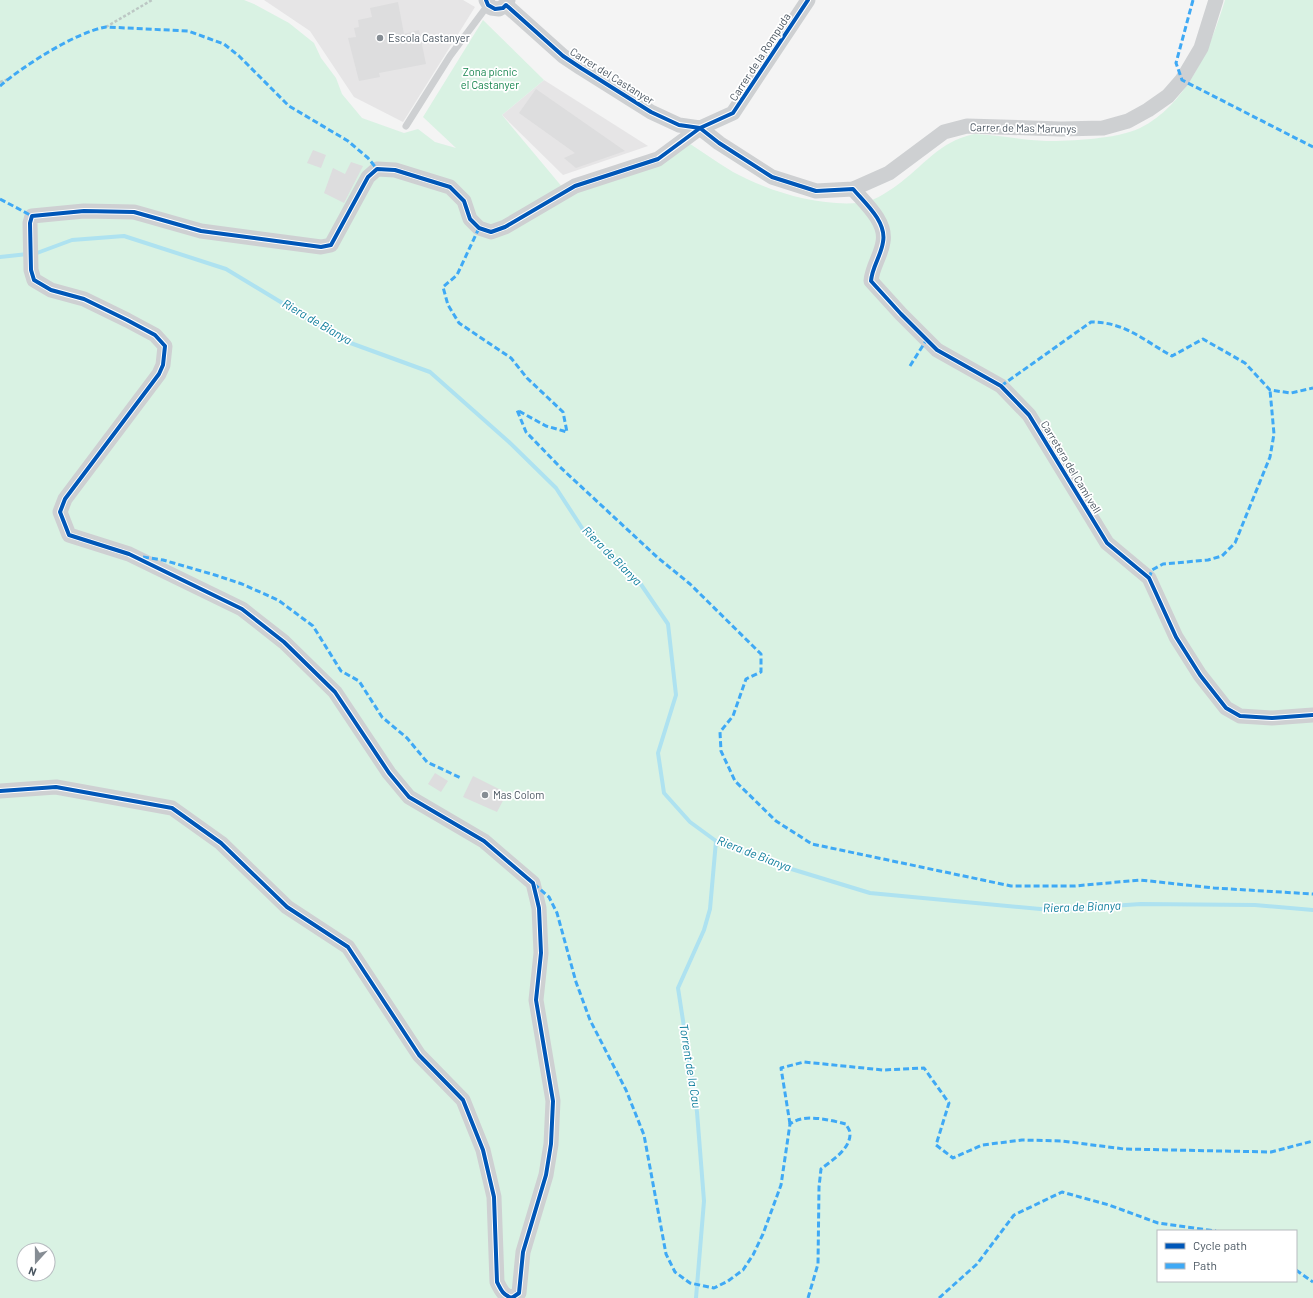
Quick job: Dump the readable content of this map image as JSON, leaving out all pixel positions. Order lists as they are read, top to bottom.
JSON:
{
  "streets": {
    "street": [
      "Carrer de la Rompuda",
      "Carrer del Castanyer",
      "Carrer de Mas Marunys",
      "Carretera del Camí vell"
    ]
  },
  "crossings": [
    ["Carrer de la Rompuda", "Carrer del Castanyer"],
    ["Carrer de la Rompuda", "Carrer de Mas Marunys"],
    ["Carrer del Castanyer", "Carrer de Mas Marunys"],
    ["Carrer de Mas Marunys", "Carretera del Camí vell"]
  ],
  "water": ["Riera de Bianya", "Torrent de la Cau"],
  "parks": ["Zona pícnic el Castanyer"],
  "places": ["Escola Castanyer", "Mas Colom"],
  "legend": ["Cycle path", "Path"],
  "north": "bottom"
}
